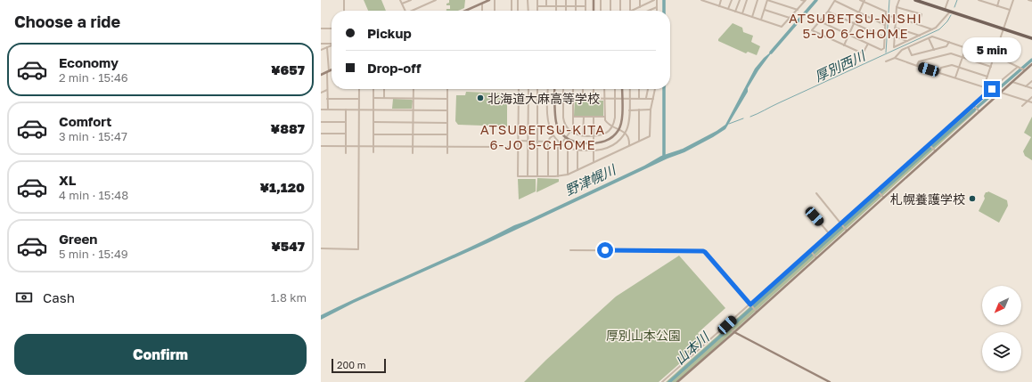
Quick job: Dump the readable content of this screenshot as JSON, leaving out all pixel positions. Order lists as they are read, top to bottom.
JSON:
{
  "districts": ["ATSUBETSU-NISHI 5-JO 6-CHOME", "ATSUBETSU-KITA 6-JO 5-CHOME"],
  "water": ["厚別西川", "野津幌川", "山本川"],
  "parks": ["厚別山本公園"],
  "places": ["北海道大麻高等学校", "札幌養護学校"],
  "scale_bar": "200 m",
  "north": "bottom left",
  "page": {
    "heading": "Choose a ride",
    "banner": ["Pickup", "Drop-off"],
    "bubble": "5 min",
    "list": [
      {
        "name": "Economy",
        "note": "2 min · 15:46",
        "value": "¥657"
      },
      {
        "name": "Comfort",
        "note": "3 min · 15:47",
        "value": "¥887"
      },
      {
        "name": "XL",
        "note": "4 min · 15:48",
        "value": "¥1,120"
      },
      {
        "name": "Green",
        "note": "5 min · 15:49",
        "value": "¥547"
      }
    ],
    "pay": ["Cash", "1.8 km"],
    "buttons": "Confirm",
    "scale": "200 m"
  }
}
